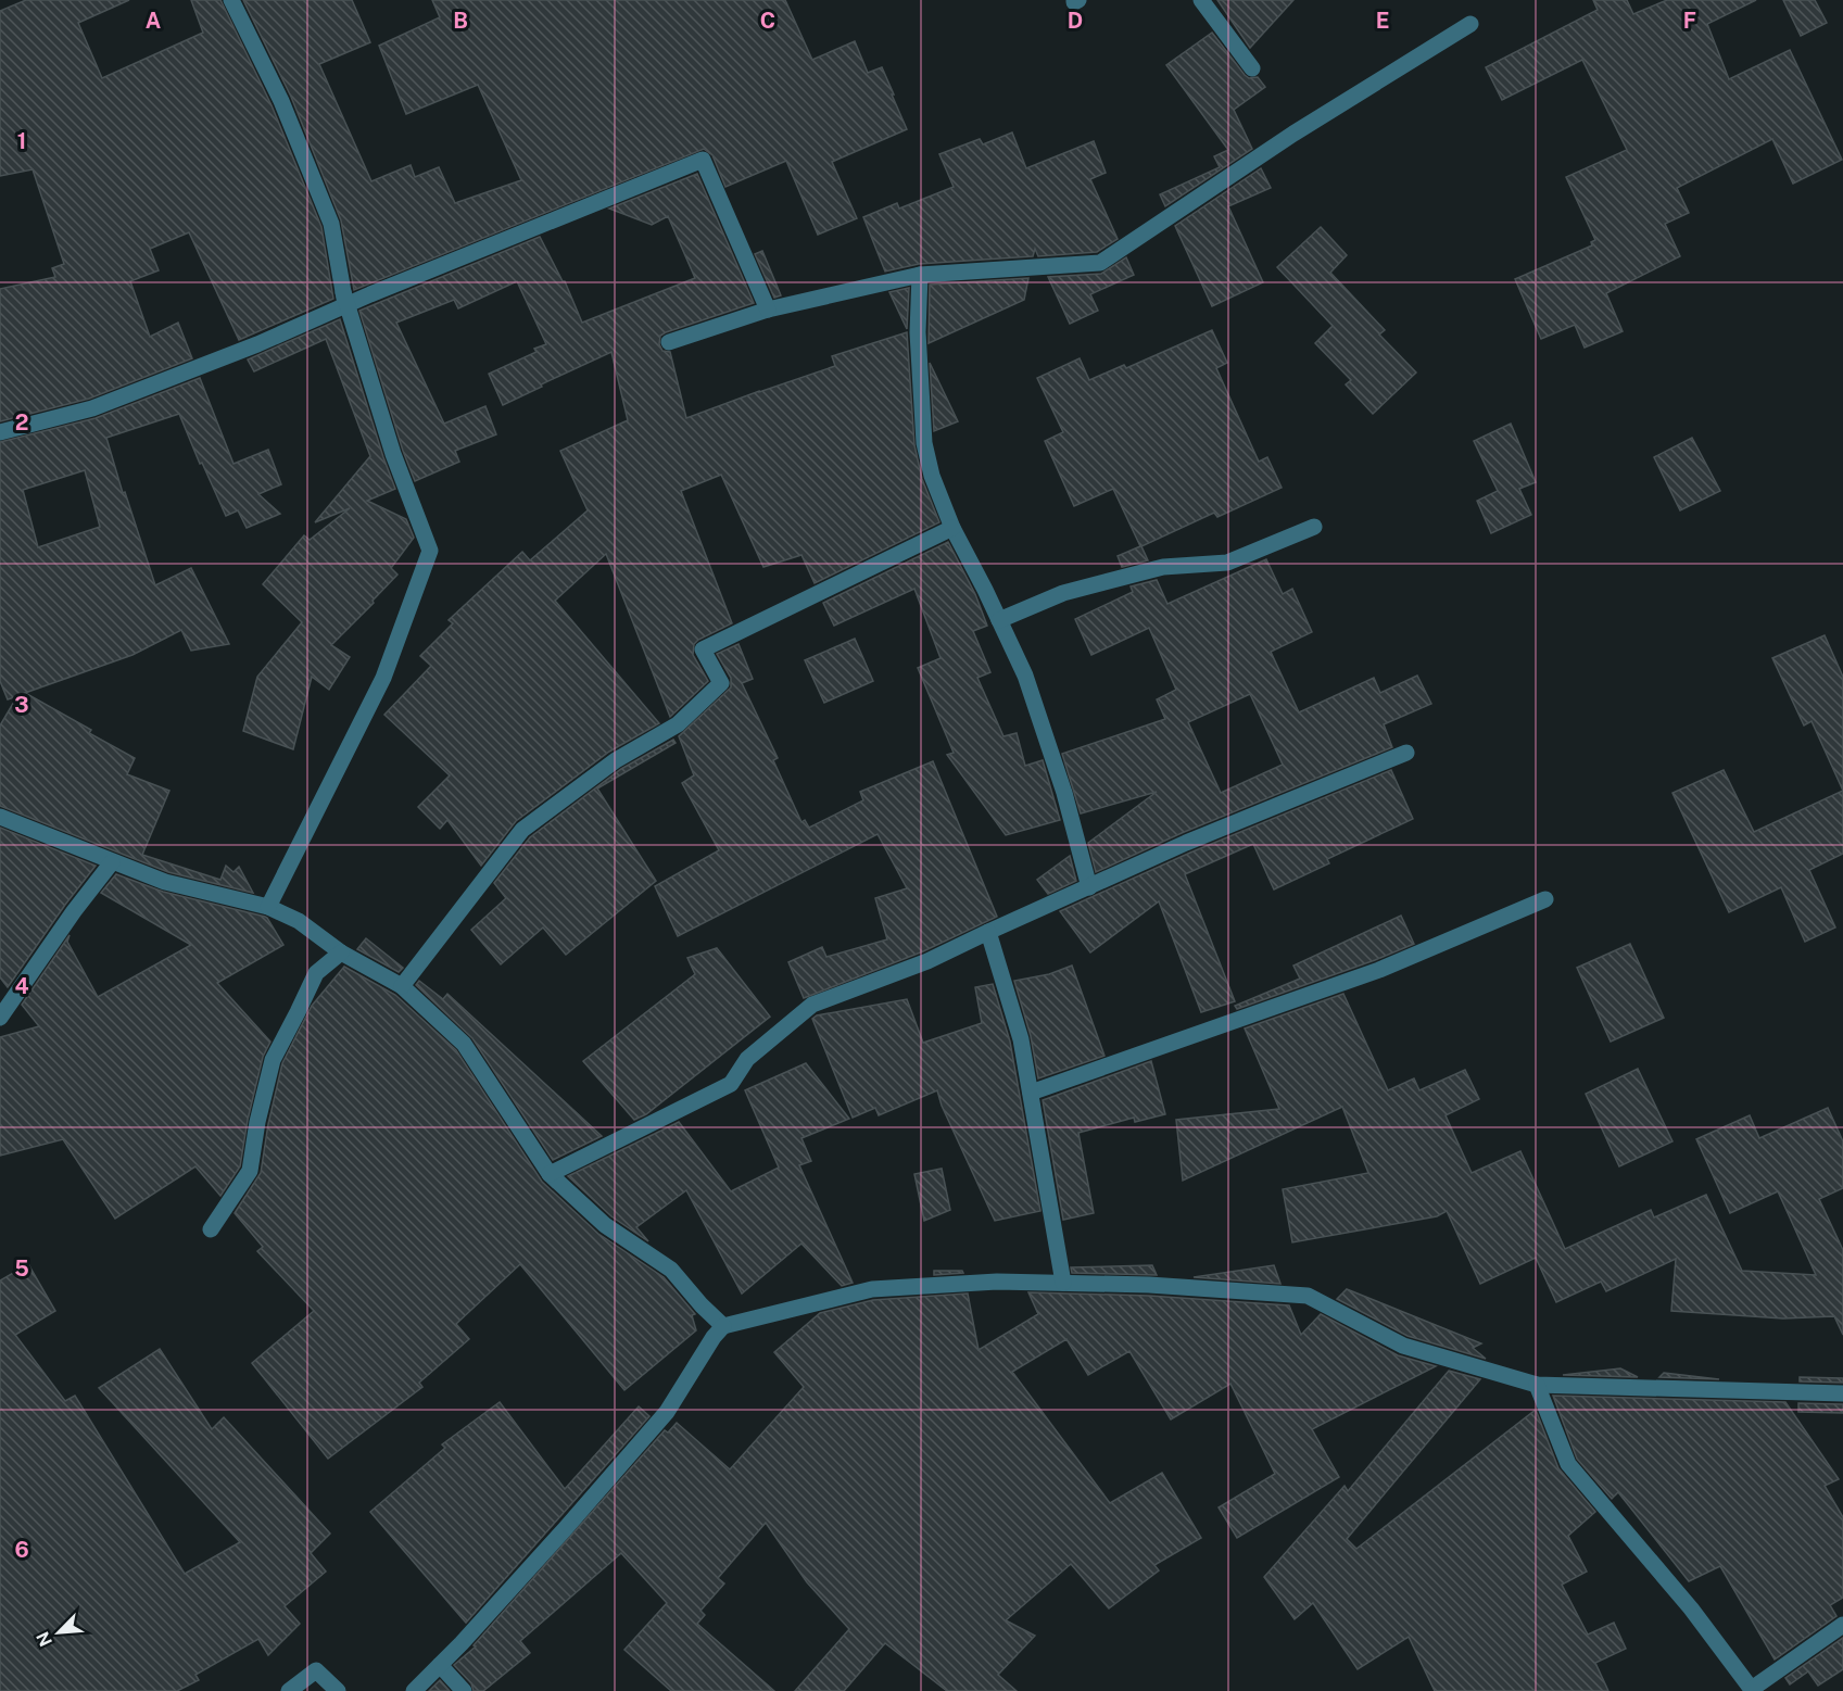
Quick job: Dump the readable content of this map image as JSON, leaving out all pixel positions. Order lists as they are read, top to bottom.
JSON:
{
  "north": "bottom left",
  "grid": {
    "columns": [
      "A",
      "B",
      "C",
      "D",
      "E",
      "F"
    ],
    "rows": [
      "1",
      "2",
      "3",
      "4",
      "5",
      "6"
    ]
  }
}
